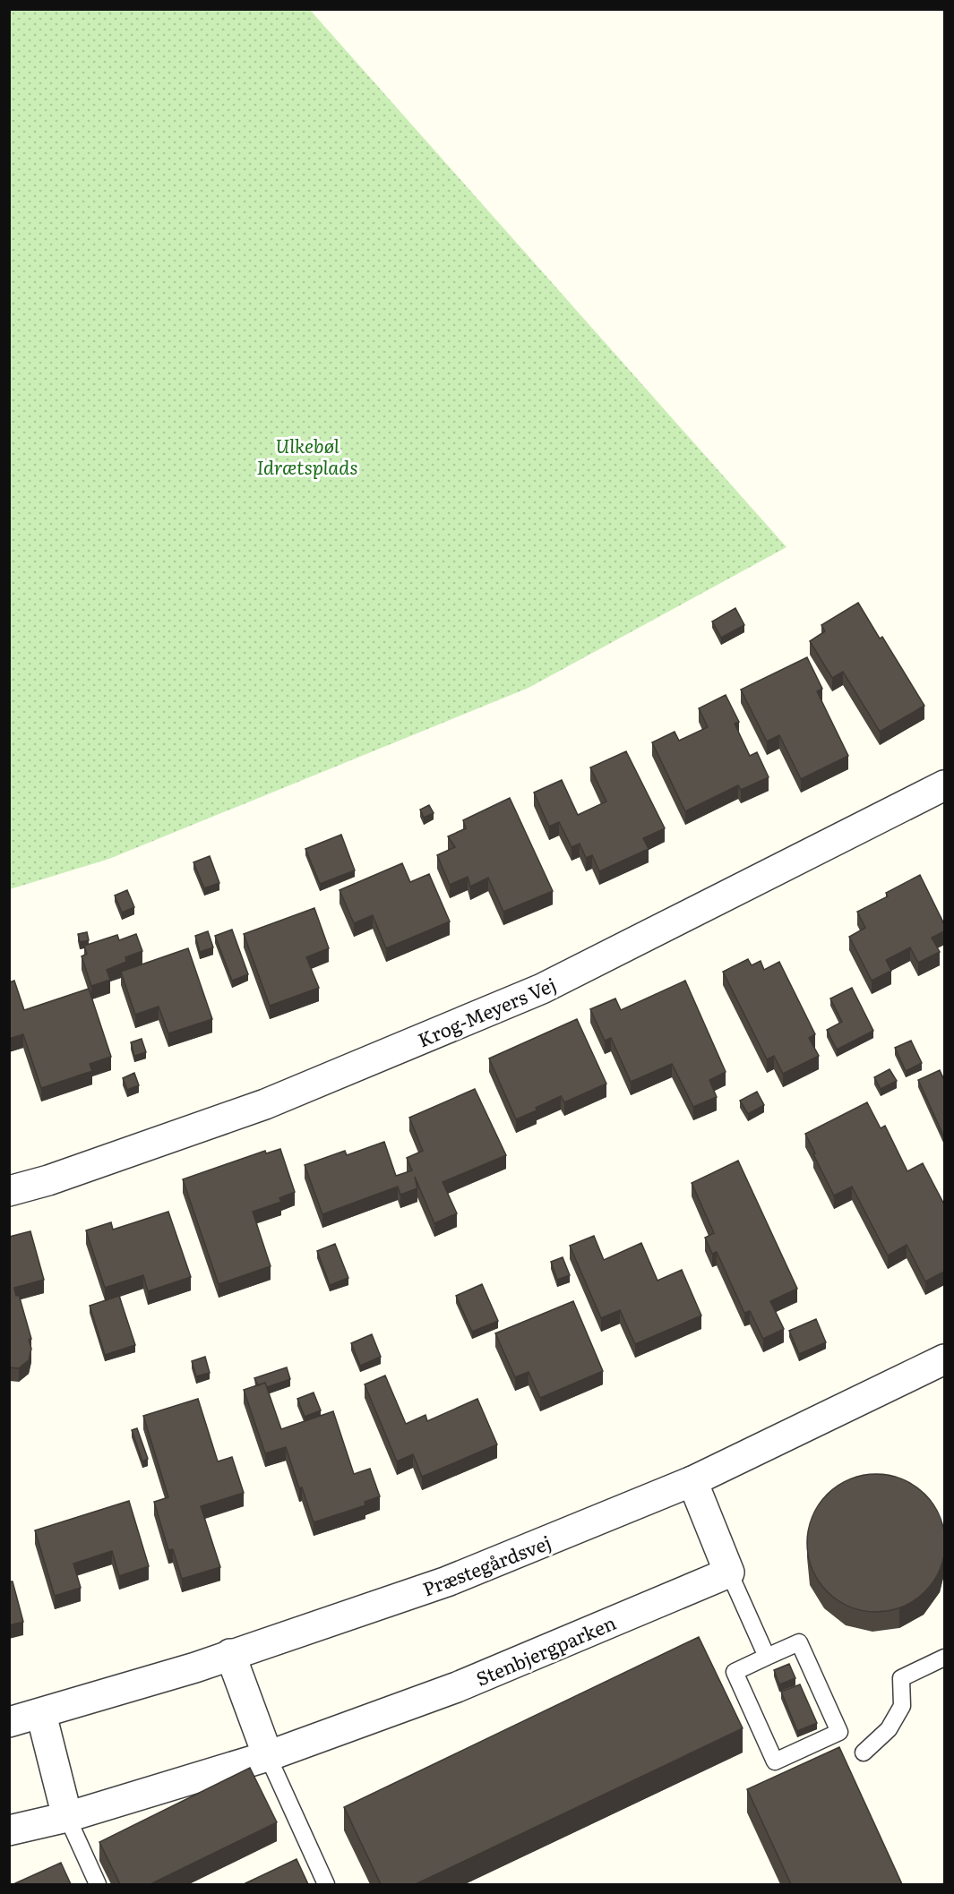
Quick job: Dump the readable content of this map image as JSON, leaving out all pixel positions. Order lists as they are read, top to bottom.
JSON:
{
  "streets": {
    "street": ["Krog-Meyers Vej", "Præstegårdsvej", "Stenbjergparken"]
  },
  "parks": ["Ulkebøl Idrætsplads"]
}
